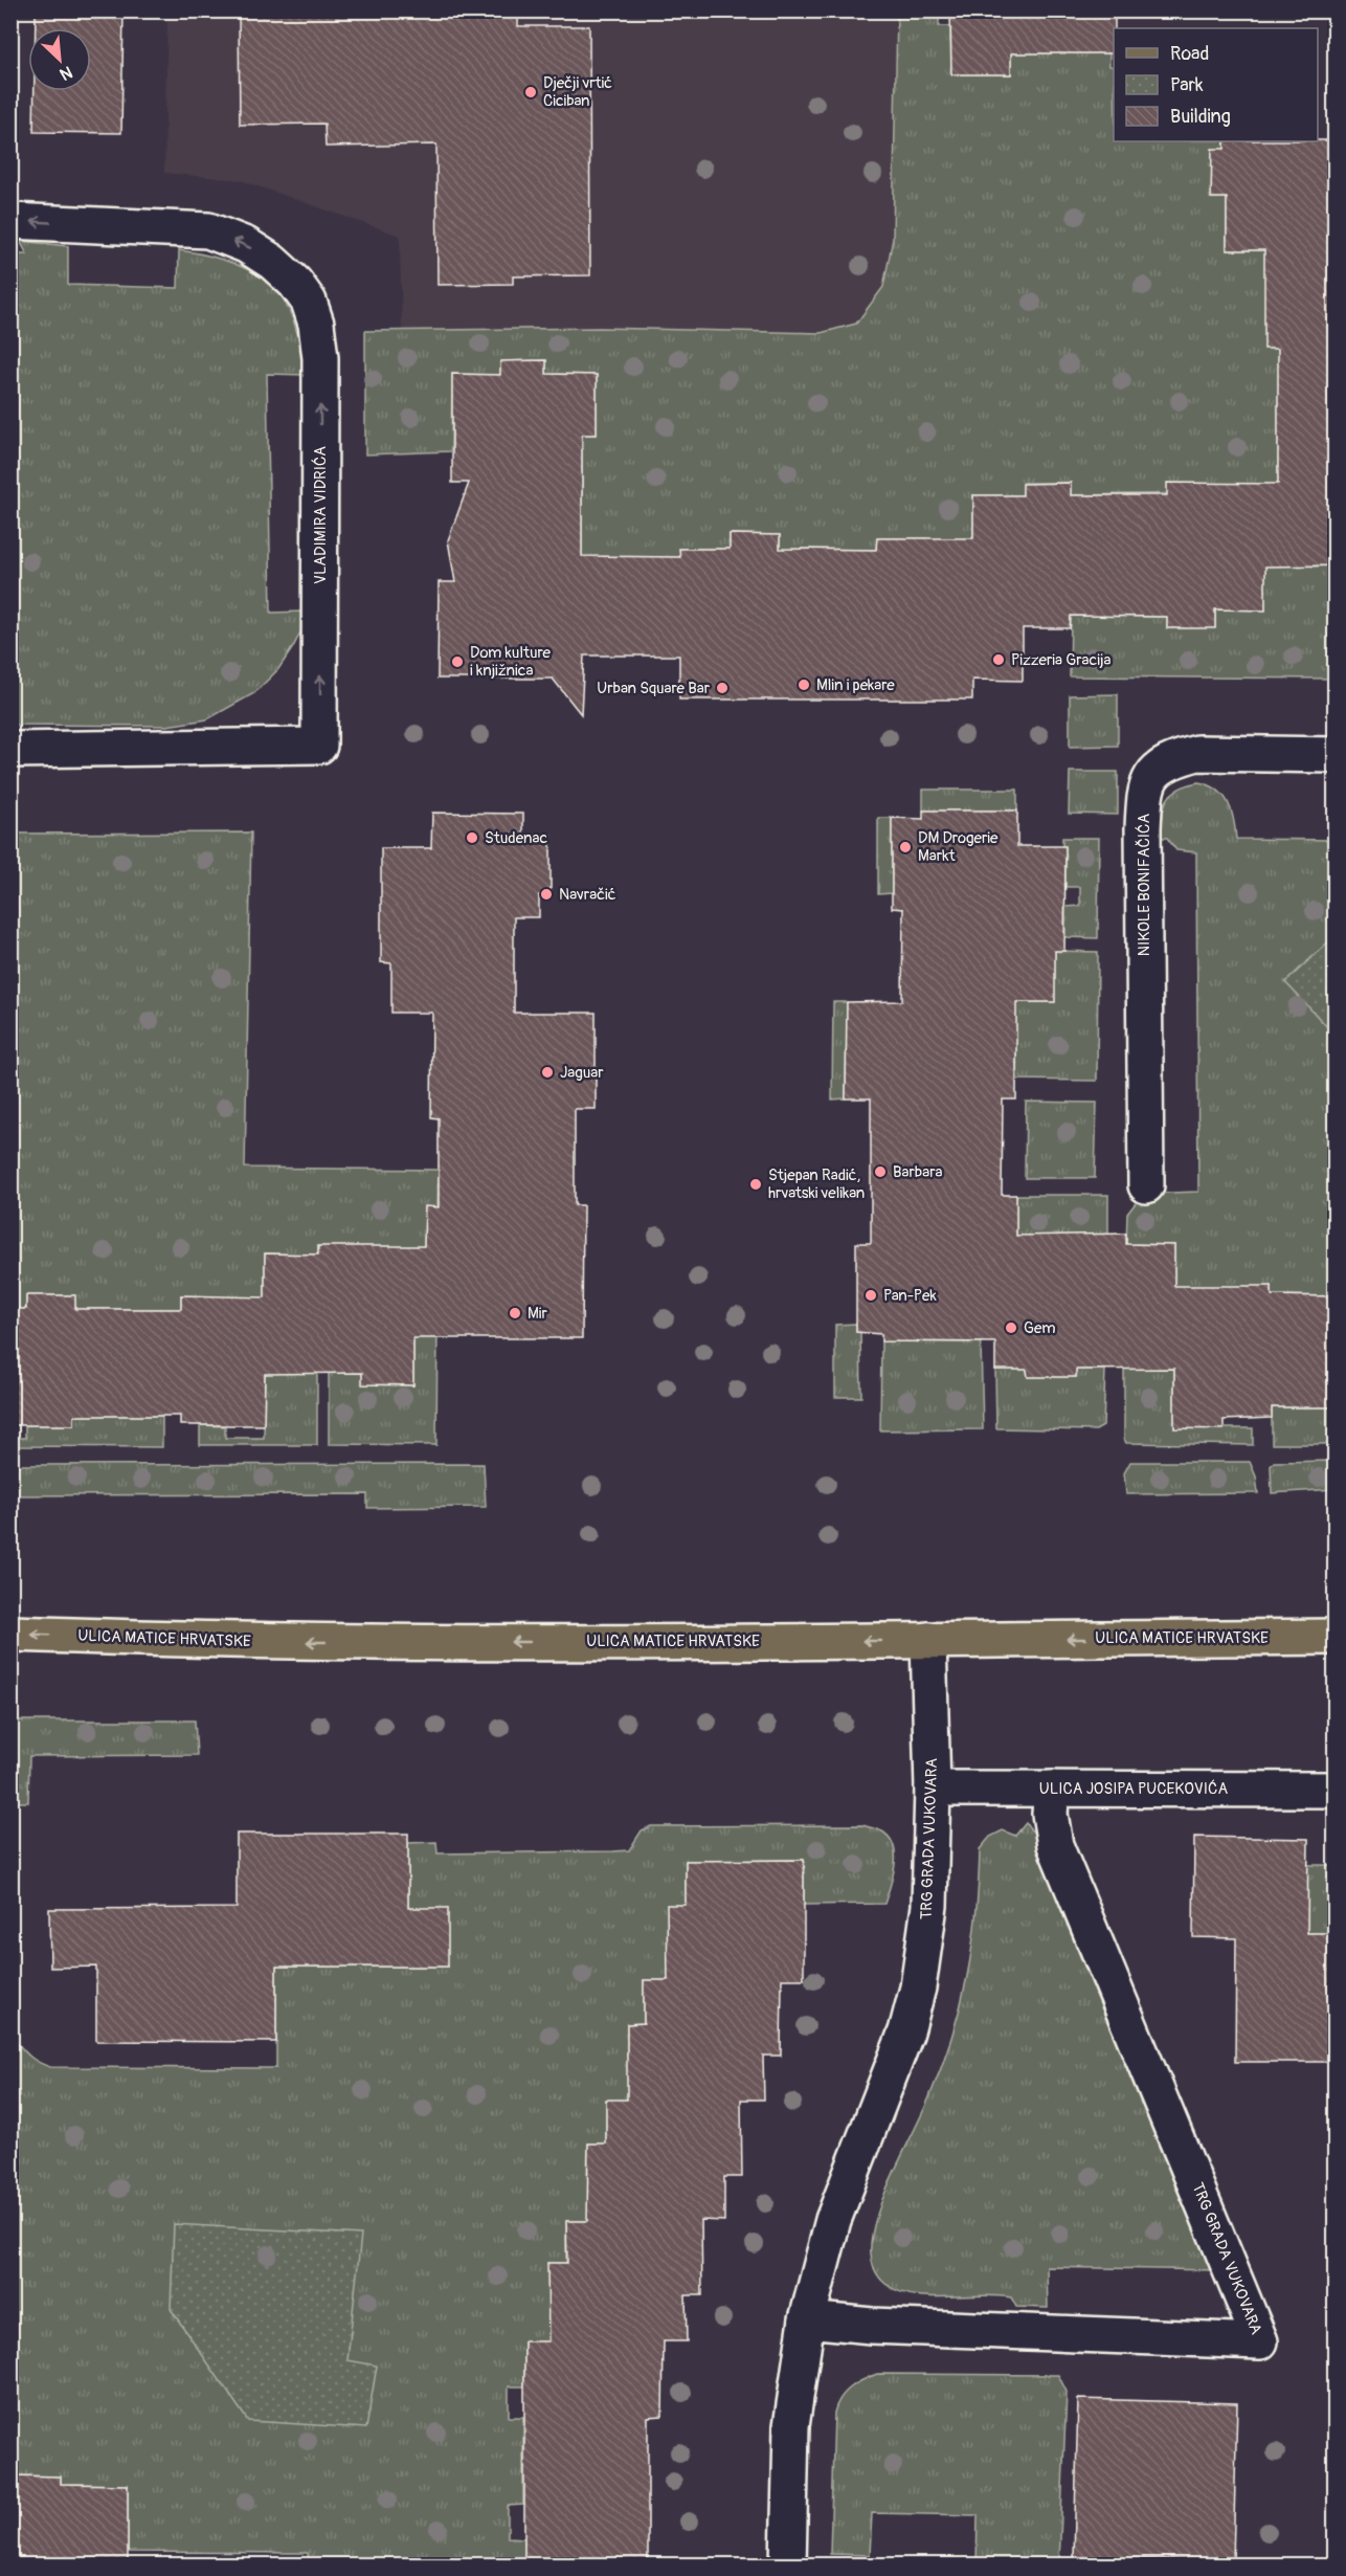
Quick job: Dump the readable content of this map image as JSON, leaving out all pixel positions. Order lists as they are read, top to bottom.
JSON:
{
  "streets": {
    "main road": ["ULICA MATICE HRVATSKE"],
    "street": [
      "VLADIMIRA VIDRIĆA",
      "NIKOLE BONIFAČIĆA",
      "ULICA JOSIPA PUCEKOVIĆA",
      "TRG GRADA VUKOVARA"
    ]
  },
  "crossings": [
    ["ULICA MATICE HRVATSKE", "TRG GRADA VUKOVARA"],
    ["ULICA JOSIPA PUCEKOVIĆA", "TRG GRADA VUKOVARA"]
  ],
  "one_way": ["ULICA MATICE HRVATSKE"],
  "places": [
    "Dječji vrtić Ciciban",
    "Pizzeria Gracija",
    "Dom kulture i knjižnica",
    "Mlin i pekare",
    "Urban Square Bar",
    "Studenac",
    "DM Drogerie Markt",
    "Navračić",
    "Jaguar",
    "Barbara",
    "Stjepan Radić, hrvatski velikan",
    "Pan-Pek",
    "Mir",
    "Gem"
  ],
  "legend": ["Road", "Park", "Building"],
  "north": "bottom right"
}
